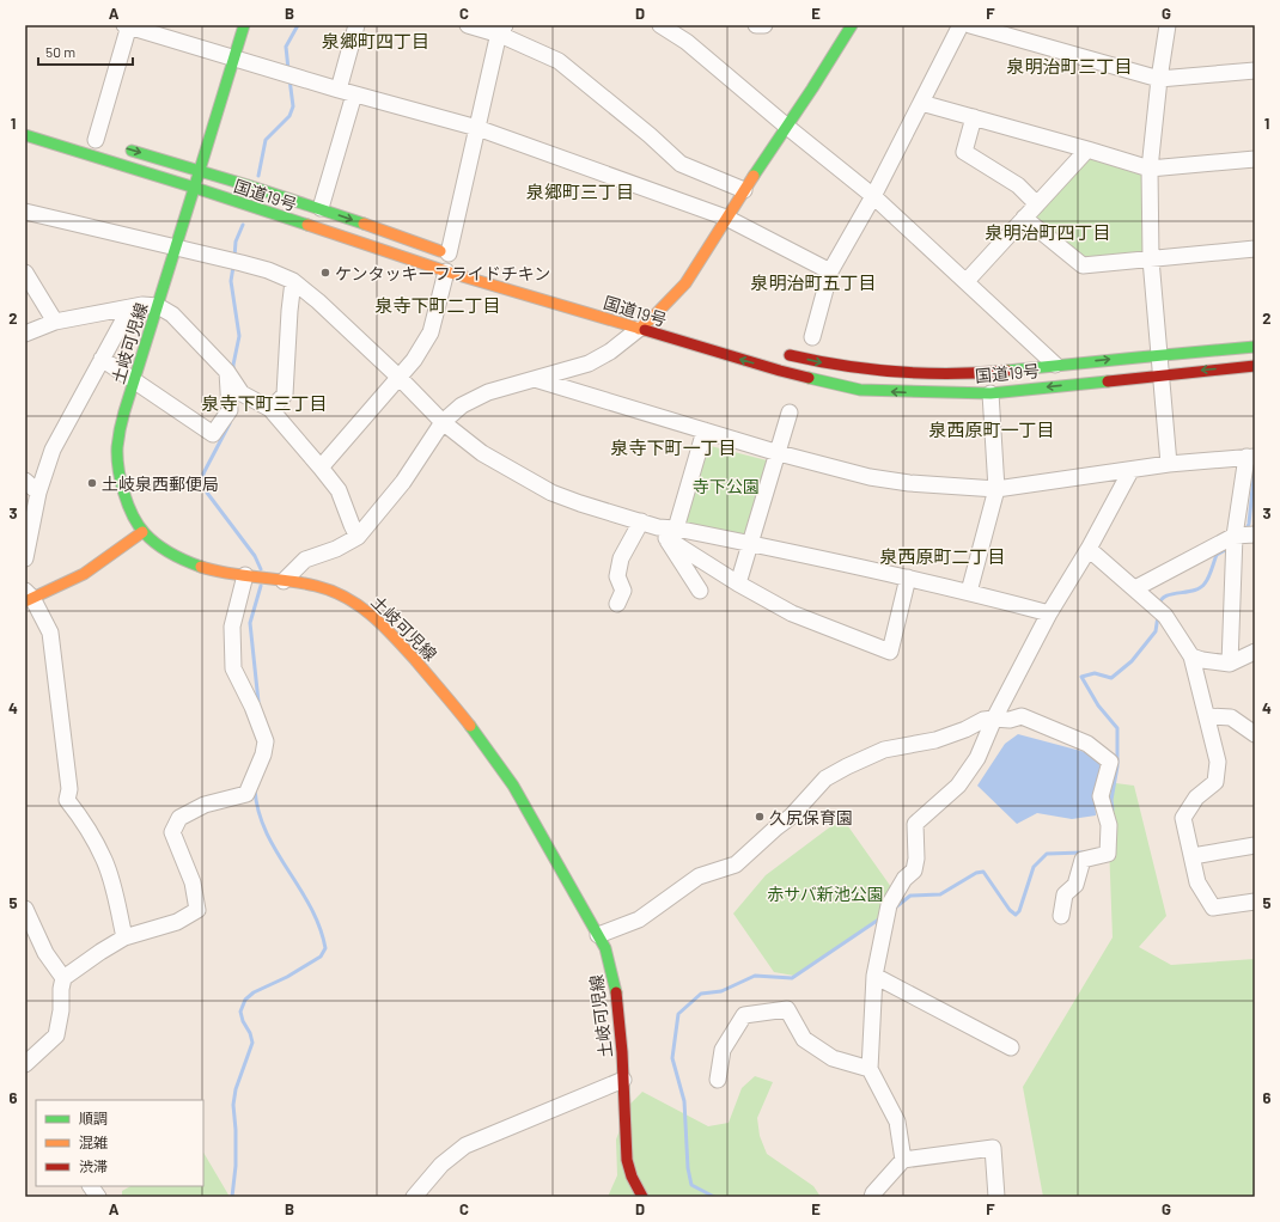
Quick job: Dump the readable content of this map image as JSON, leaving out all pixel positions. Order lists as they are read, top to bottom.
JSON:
{
  "streets": {
    "main road": ["国道19号", "土岐可児線"]
  },
  "crossings": [
    ["国道19号", "土岐可児線"]
  ],
  "districts": [
    "泉郷町四丁目",
    "泉明治町三丁目",
    "泉郷町三丁目",
    "泉明治町四丁目",
    "泉明治町五丁目",
    "泉寺下町二丁目",
    "泉寺下町三丁目",
    "泉西原町一丁目",
    "泉寺下町一丁目",
    "泉西原町二丁目"
  ],
  "parks": ["寺下公園", "赤サバ新池公園"],
  "places": ["ケンタッキーフライドチキン", "土岐泉西郵便局", "久尻保育園"],
  "legend": ["順調", "混雑", "渋滞"],
  "scale_bar": "50 m",
  "grid": {
    "columns": [
      "A",
      "B",
      "C",
      "D",
      "E",
      "F",
      "G"
    ],
    "rows": [
      "1",
      "2",
      "3",
      "4",
      "5",
      "6"
    ]
  }
}
